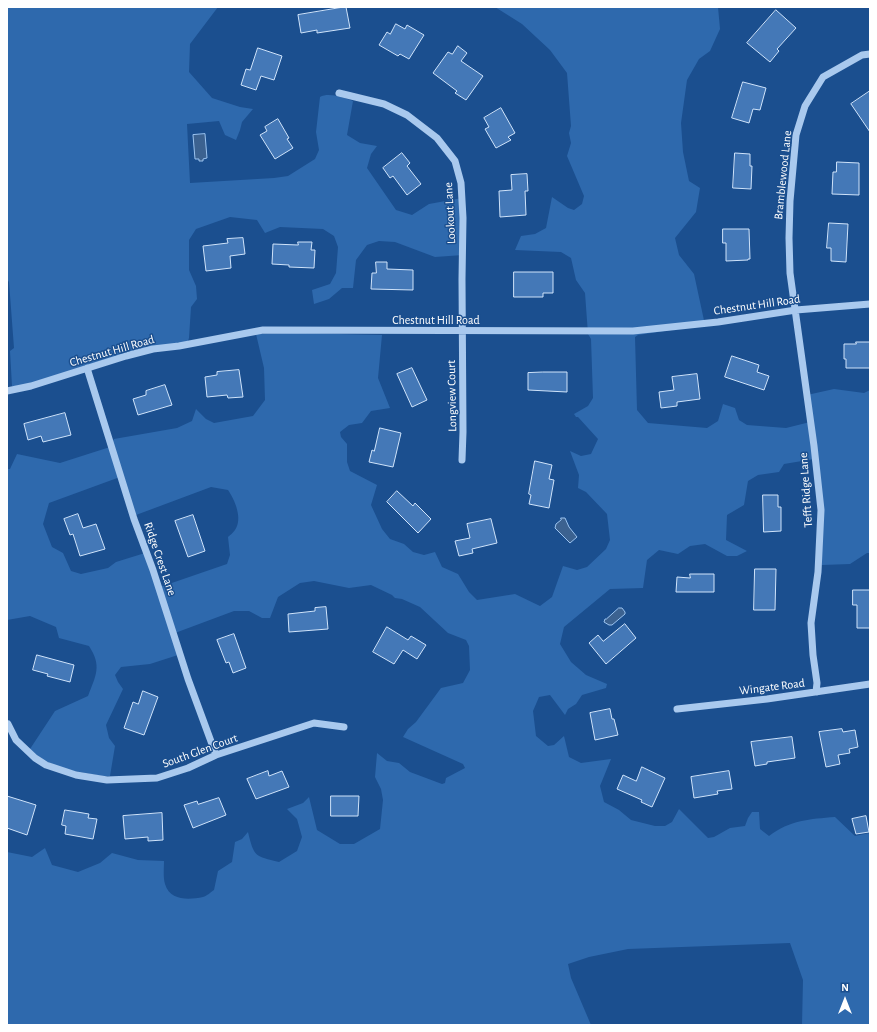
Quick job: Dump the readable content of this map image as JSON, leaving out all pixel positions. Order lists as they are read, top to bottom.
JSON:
{
  "streets": {
    "street": [
      "Bramblewood Lane",
      "Lookout Lane",
      "Chestnut Hill Road",
      "Longview Court",
      "Tefft Ridge Lane",
      "Ridge Crest Lane",
      "Wingate Road",
      "South Glen Court"
    ]
  },
  "crossings": [
    ["Bramblewood Lane", "Chestnut Hill Road"],
    ["Bramblewood Lane", "Tefft Ridge Lane"],
    ["Lookout Lane", "Chestnut Hill Road"],
    ["Lookout Lane", "Longview Court"],
    ["Chestnut Hill Road", "Longview Court"],
    ["Chestnut Hill Road", "Tefft Ridge Lane"],
    ["Chestnut Hill Road", "Ridge Crest Lane"],
    ["Tefft Ridge Lane", "Wingate Road"],
    ["Ridge Crest Lane", "South Glen Court"]
  ],
  "north": "top"
}
